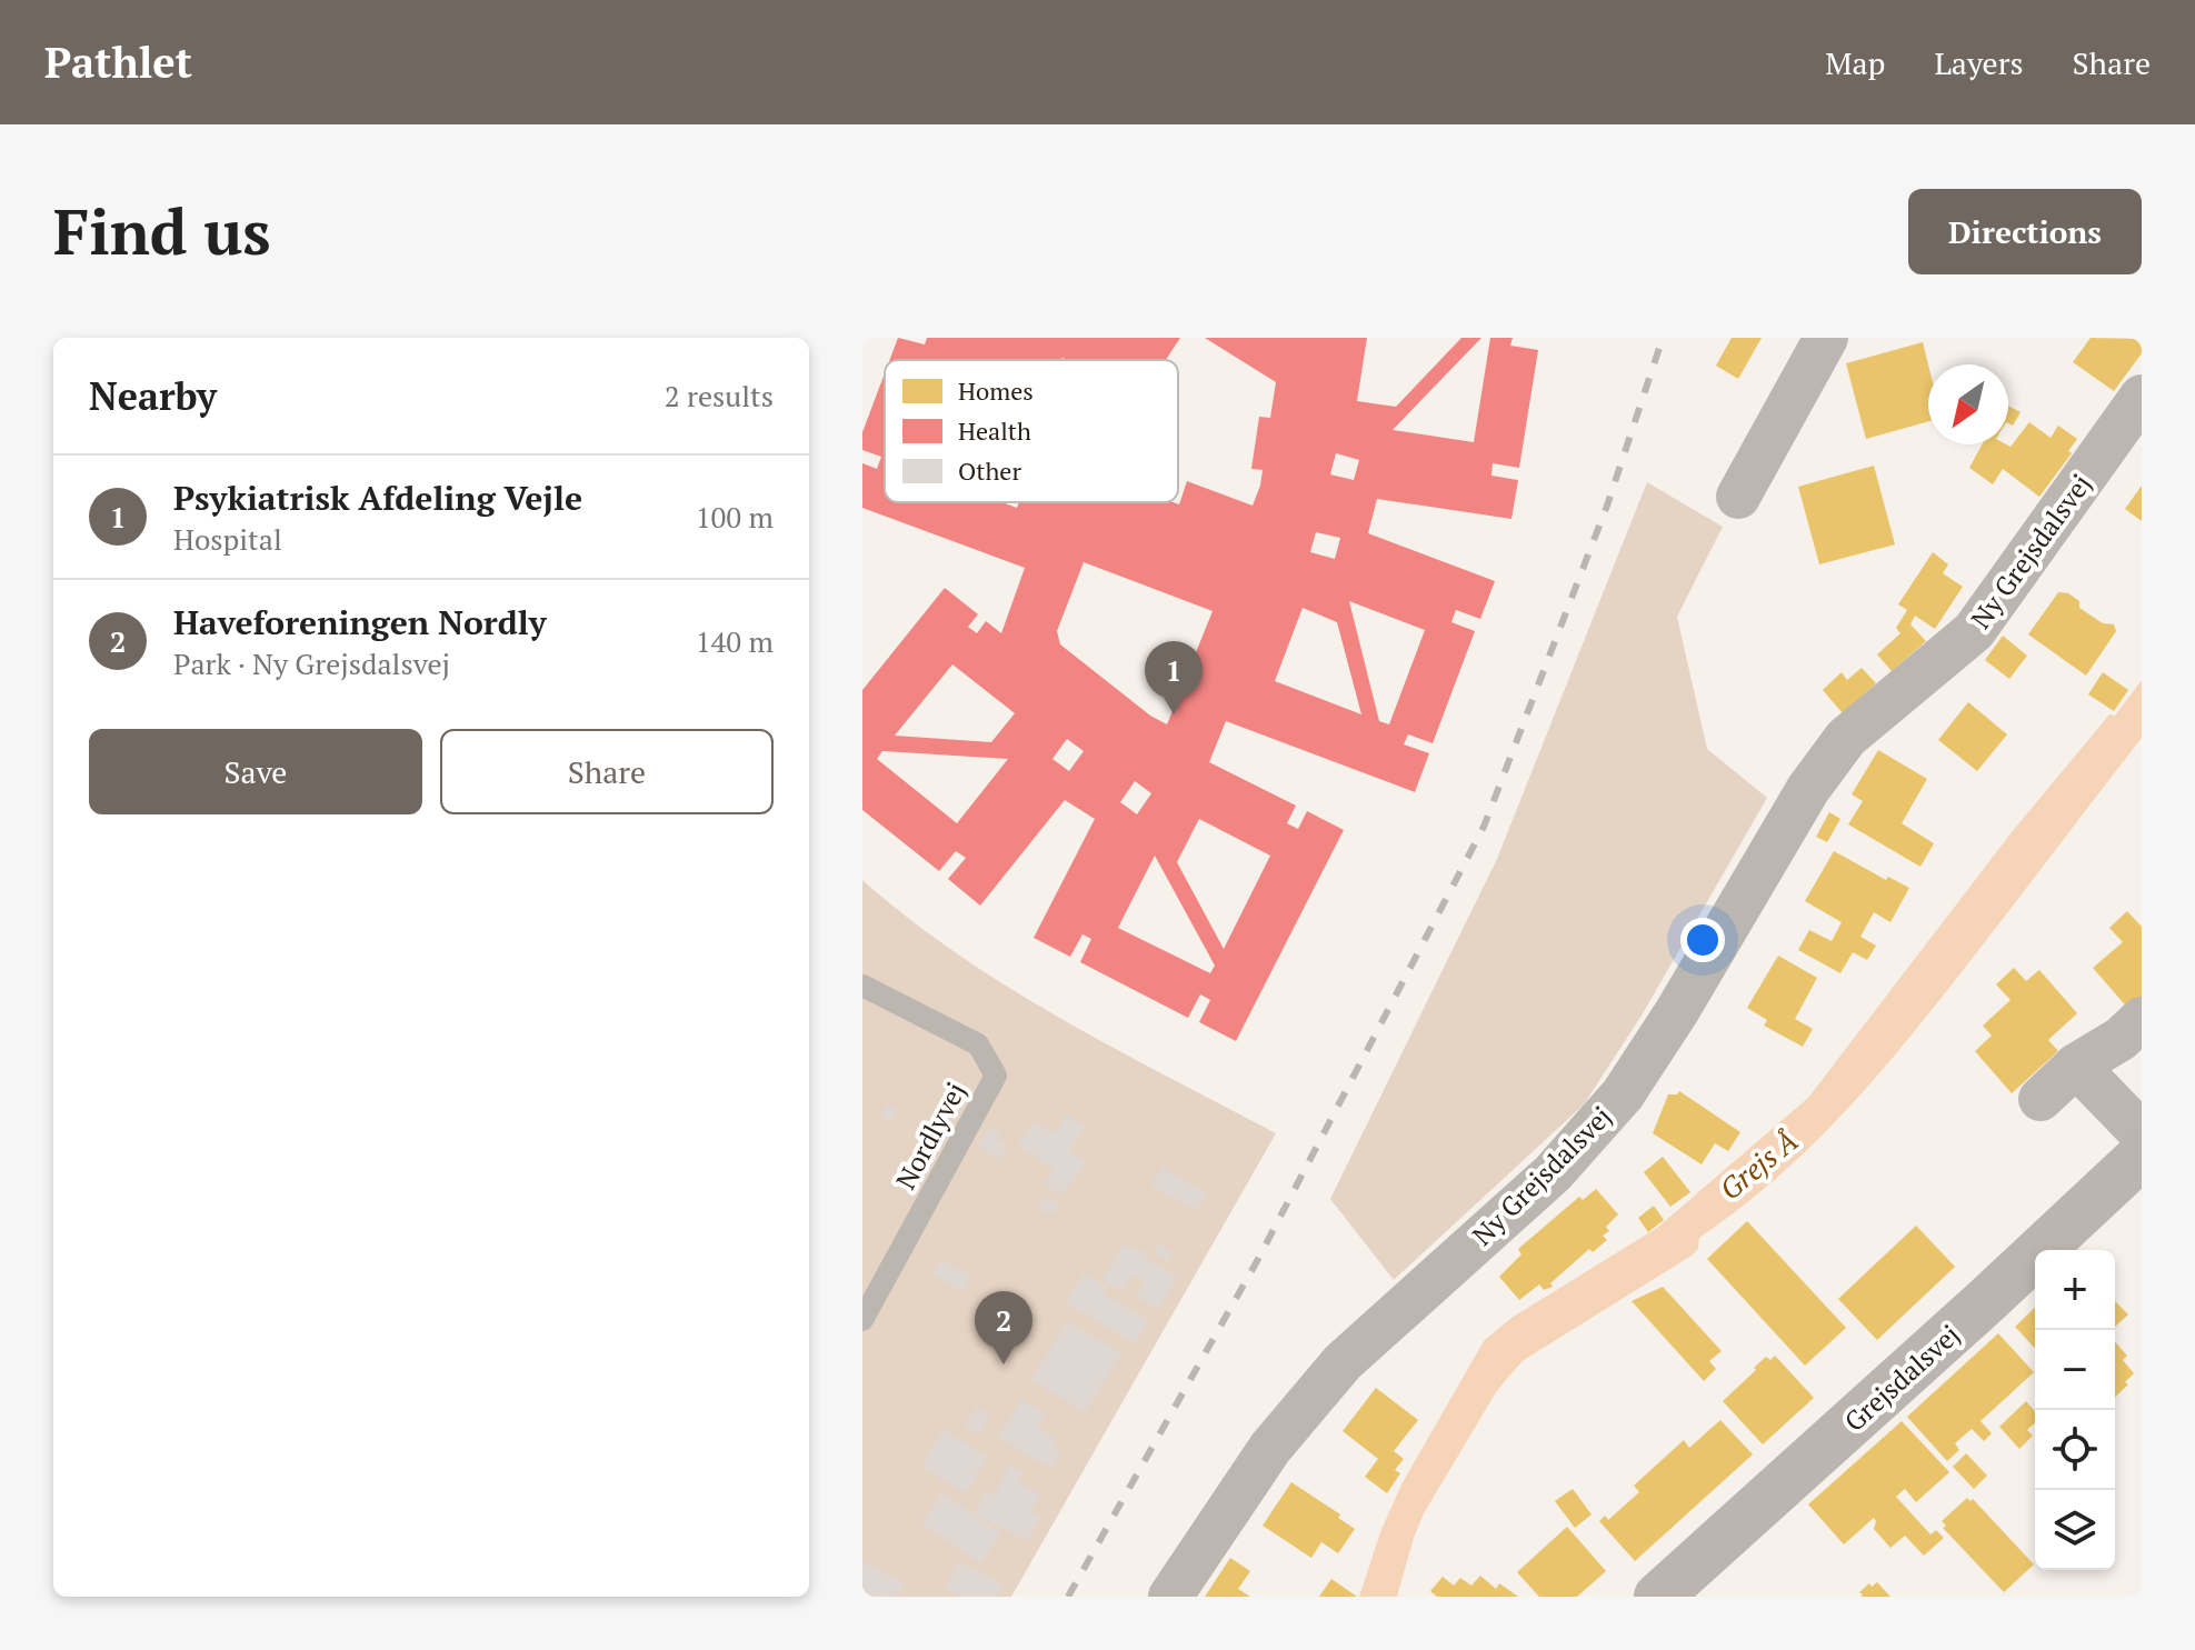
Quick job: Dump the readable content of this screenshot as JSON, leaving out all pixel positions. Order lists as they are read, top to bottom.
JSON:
{
  "streets": {
    "street": ["Ny Grejsdalsvej", "Grejsdalsvej"],
    "lane": ["Nordlyvej"]
  },
  "water": ["Grejs Å"],
  "legend": ["Homes", "Health", "Other"],
  "north": "bottom left",
  "page": {
    "header": "Pathlet",
    "nav": ["Map", "Layers", "Share"],
    "buttons": [
      "Directions",
      ["Save", "Share"]
    ],
    "title": "Find us",
    "heading": ["Nearby", "2 results"],
    "list": [
      {
        "mark": "1",
        "name": "Psykiatrisk Afdeling Vejle",
        "note": "Hospital",
        "value": "100 m"
      },
      {
        "mark": "2",
        "name": "Haveforeningen Nordly",
        "note": "Park · Ny Grejsdalsvej",
        "value": "140 m"
      }
    ],
    "pins": ["1", "2"],
    "map_buttons": ["+", "−"]
  }
}
